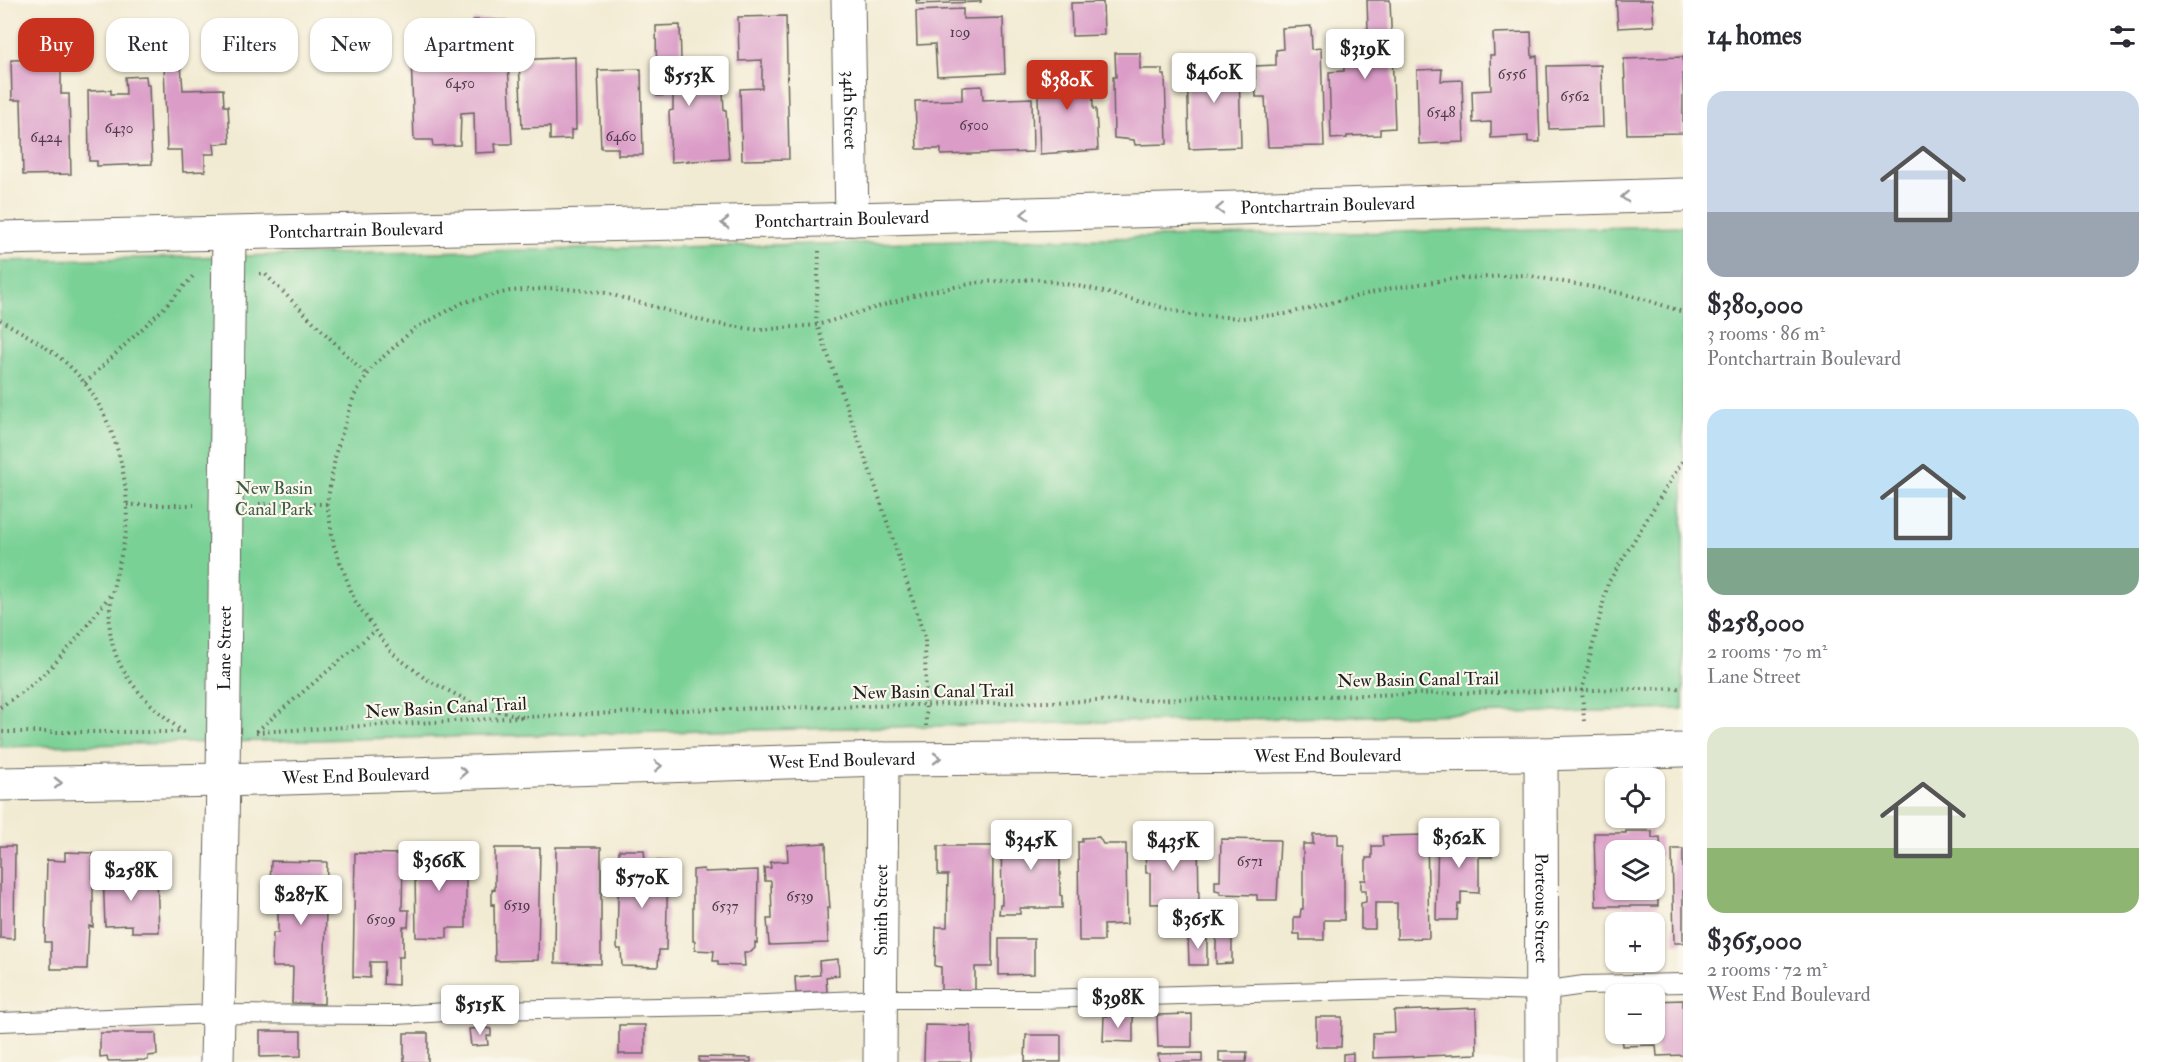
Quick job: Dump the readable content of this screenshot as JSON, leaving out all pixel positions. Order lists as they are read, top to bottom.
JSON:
{
  "streets": {
    "main road": [
      "34th Street",
      "Pontchartrain Boulevard",
      "Lane Street",
      "West End Boulevard",
      "Porteous Street",
      "Smith Street"
    ],
    "path": ["New Basin Canal Trail"]
  },
  "crossings": [
    ["34th Street", "Pontchartrain Boulevard"],
    ["Pontchartrain Boulevard", "Lane Street"],
    ["Lane Street", "New Basin Canal Trail"],
    ["Lane Street", "West End Boulevard"],
    ["West End Boulevard", "Porteous Street"],
    ["West End Boulevard", "Smith Street"]
  ],
  "one_way": ["Pontchartrain Boulevard", "West End Boulevard"],
  "parks": ["New Basin Canal Park"],
  "house_numbers": [
    "109",
    "6556",
    "6450",
    "6562",
    "6548",
    "6500",
    "6430",
    "6460",
    "6424",
    "6571",
    "6539",
    "6519",
    "6537",
    "6509"
  ],
  "page": {
    "heading": "14 homes",
    "chip": [
      "Buy",
      "Rent",
      "Filters",
      "New",
      "Apartment"
    ],
    "price": [
      "$319K",
      "$460K",
      "$553K",
      "$380K",
      "$362K",
      "$345K",
      "$435K",
      "$366K",
      "$258K",
      "$570K",
      "$287K",
      "$365K",
      "$398K",
      "$515K"
    ],
    "list": [
      {
        "name": "$380,000",
        "note": "3 rooms · 86 m² · Pontchartrain Boulevard"
      },
      {
        "name": "$258,000",
        "note": "2 rooms · 70 m² · Lane Street"
      },
      {
        "name": "$365,000",
        "note": "2 rooms · 72 m² · West End Boulevard"
      }
    ],
    "map_buttons": ["+", "−"]
  }
}
